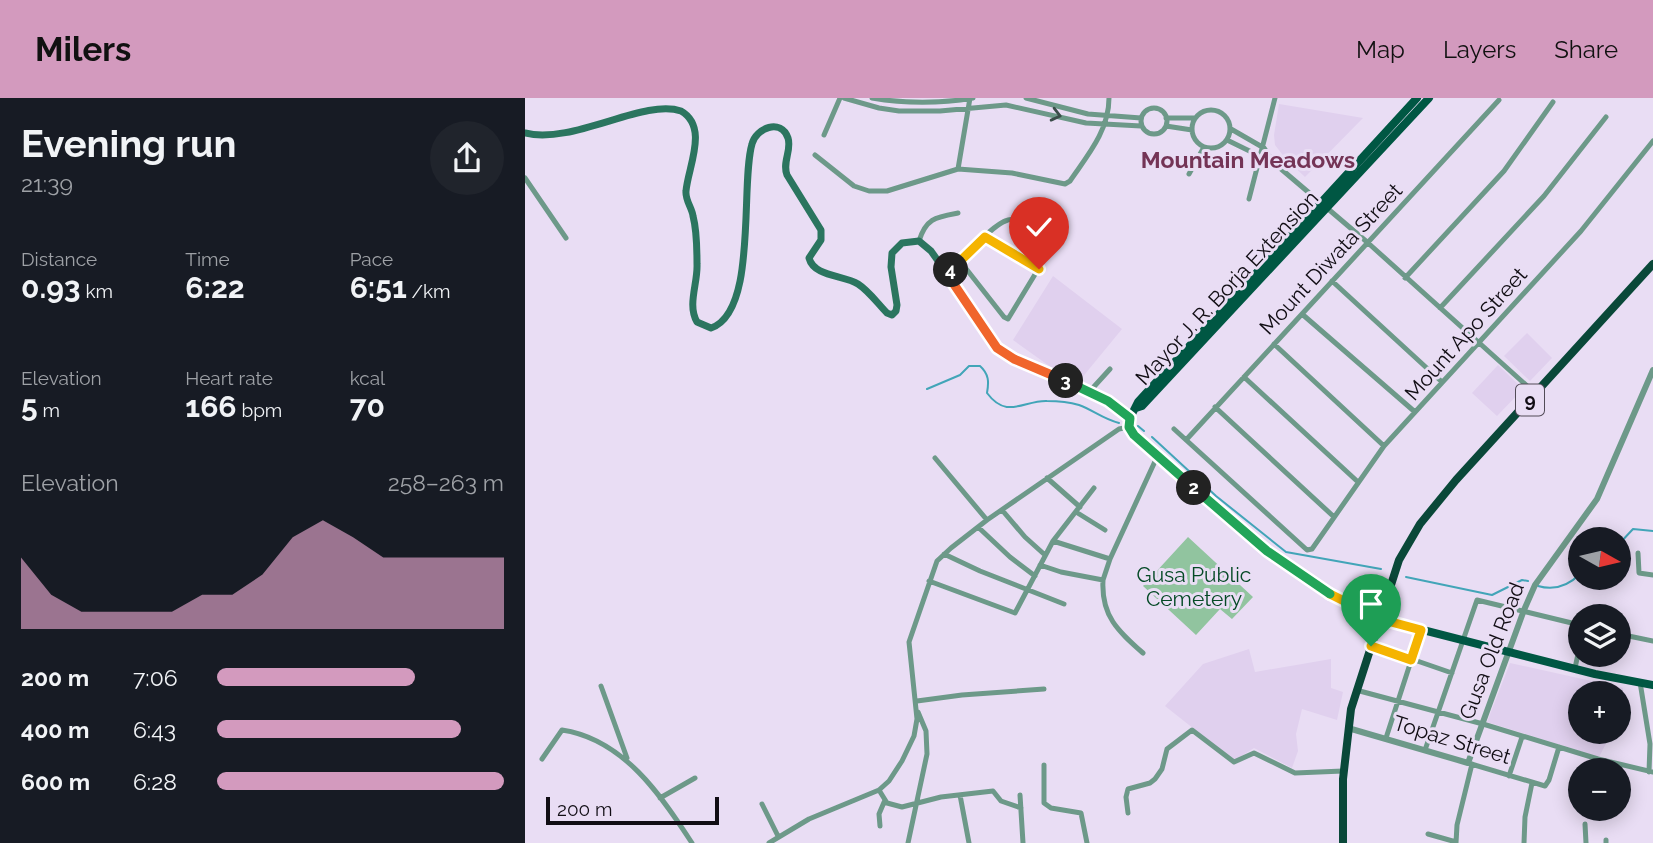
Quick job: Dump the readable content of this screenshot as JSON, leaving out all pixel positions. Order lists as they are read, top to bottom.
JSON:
{
  "streets": {
    "highway": ["9"],
    "main road": ["Mayor J. R. Borja Extension"],
    "street": [
      "Mount Diwata Street",
      "Mount Apo Street",
      "Gusa Old Road",
      "Topaz Street"
    ]
  },
  "crossings": [
    ["Mount Diwata Street", "Mount Apo Street"],
    ["9", "Topaz Street"],
    ["Gusa Old Road", "Topaz Street"]
  ],
  "districts": ["Mountain Meadows"],
  "parks": ["Gusa Public Cemetery"],
  "scale_bar": "200 m",
  "north": "right",
  "page": {
    "header": "Milers",
    "nav": ["Map", "Layers", "Share"],
    "heading": ["Evening run", "21:39"],
    "stats": [
      ["Distance", "0.93 km"],
      ["Time", "6:22"],
      ["Pace", "6:51 /km"],
      ["Elevation", "5 m"],
      ["Heart rate", "166 bpm"],
      ["kcal", "70"]
    ],
    "pins": ["4", "3", "2"],
    "chart": ["Elevation", "258–263 m"],
    "map_buttons": ["+", "−"],
    "list": [
      {
        "name": "200 m",
        "note": "7:06"
      },
      {
        "name": "400 m",
        "note": "6:43"
      },
      {
        "name": "600 m",
        "note": "6:28"
      }
    ],
    "scale": "200 m"
  }
}
